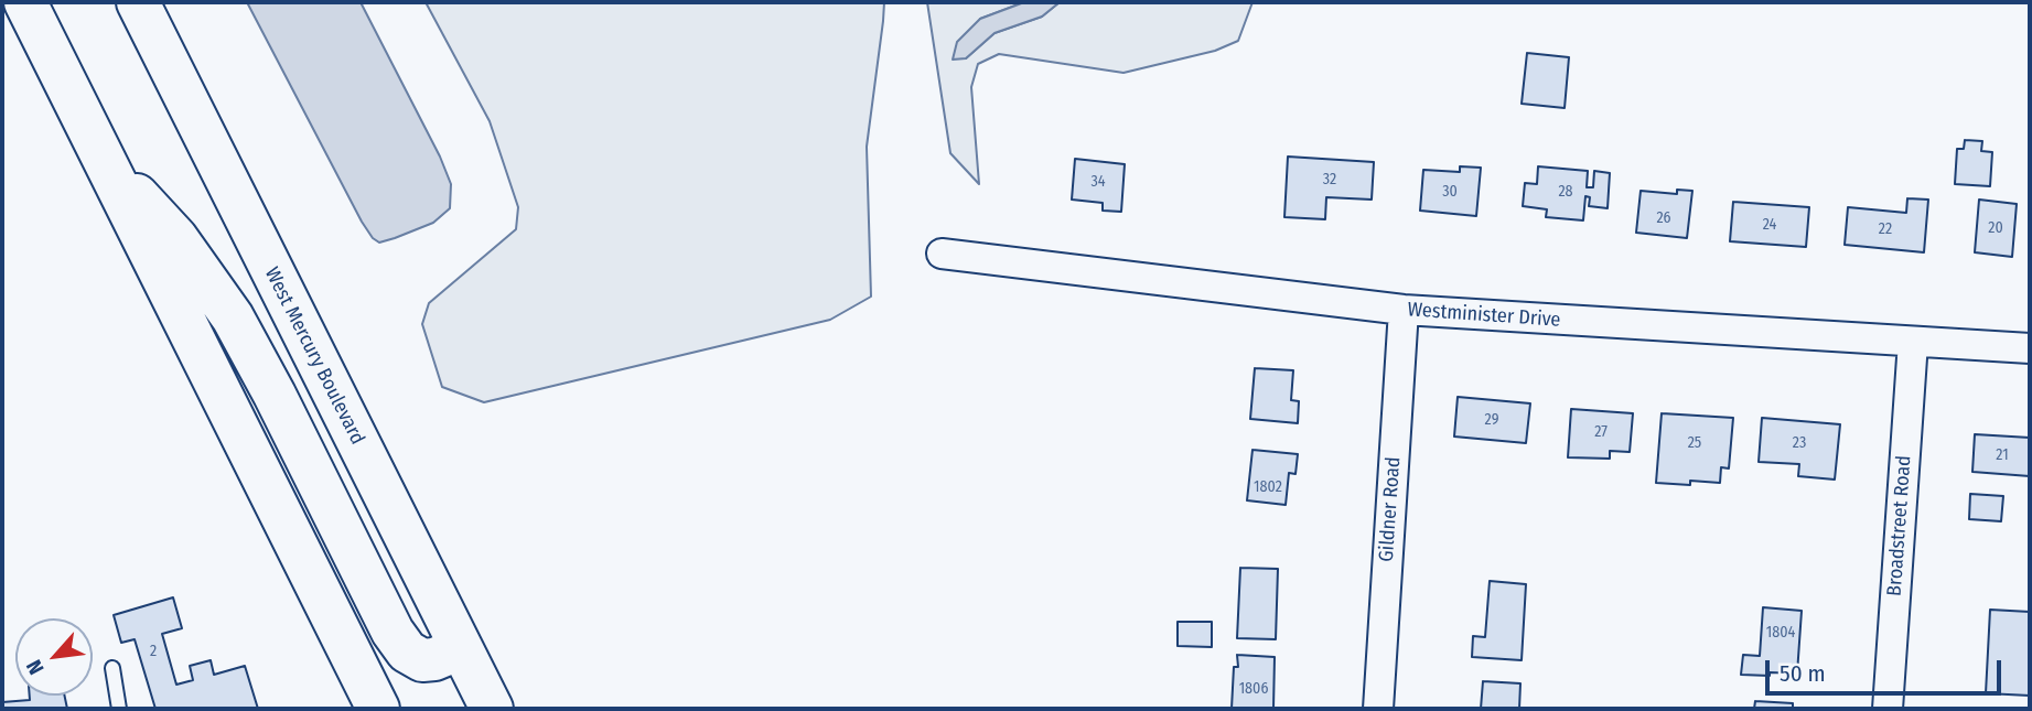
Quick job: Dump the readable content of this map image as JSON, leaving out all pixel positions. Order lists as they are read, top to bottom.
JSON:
{
  "streets": {
    "main road": ["West Mercury Boulevard"],
    "street": ["Westminister Drive", "Gildner Road", "Broadstreet Road"]
  },
  "crossings": [
    ["Westminister Drive", "Gildner Road"],
    ["Westminister Drive", "Broadstreet Road"]
  ],
  "house_numbers": [
    "32",
    "34",
    "30",
    "28",
    "26",
    "24",
    "20",
    "22",
    "29",
    "27",
    "25",
    "23",
    "21",
    "1802",
    "1804",
    "2",
    "1806"
  ],
  "scale_bar": "50 m",
  "north": "bottom left"
}
